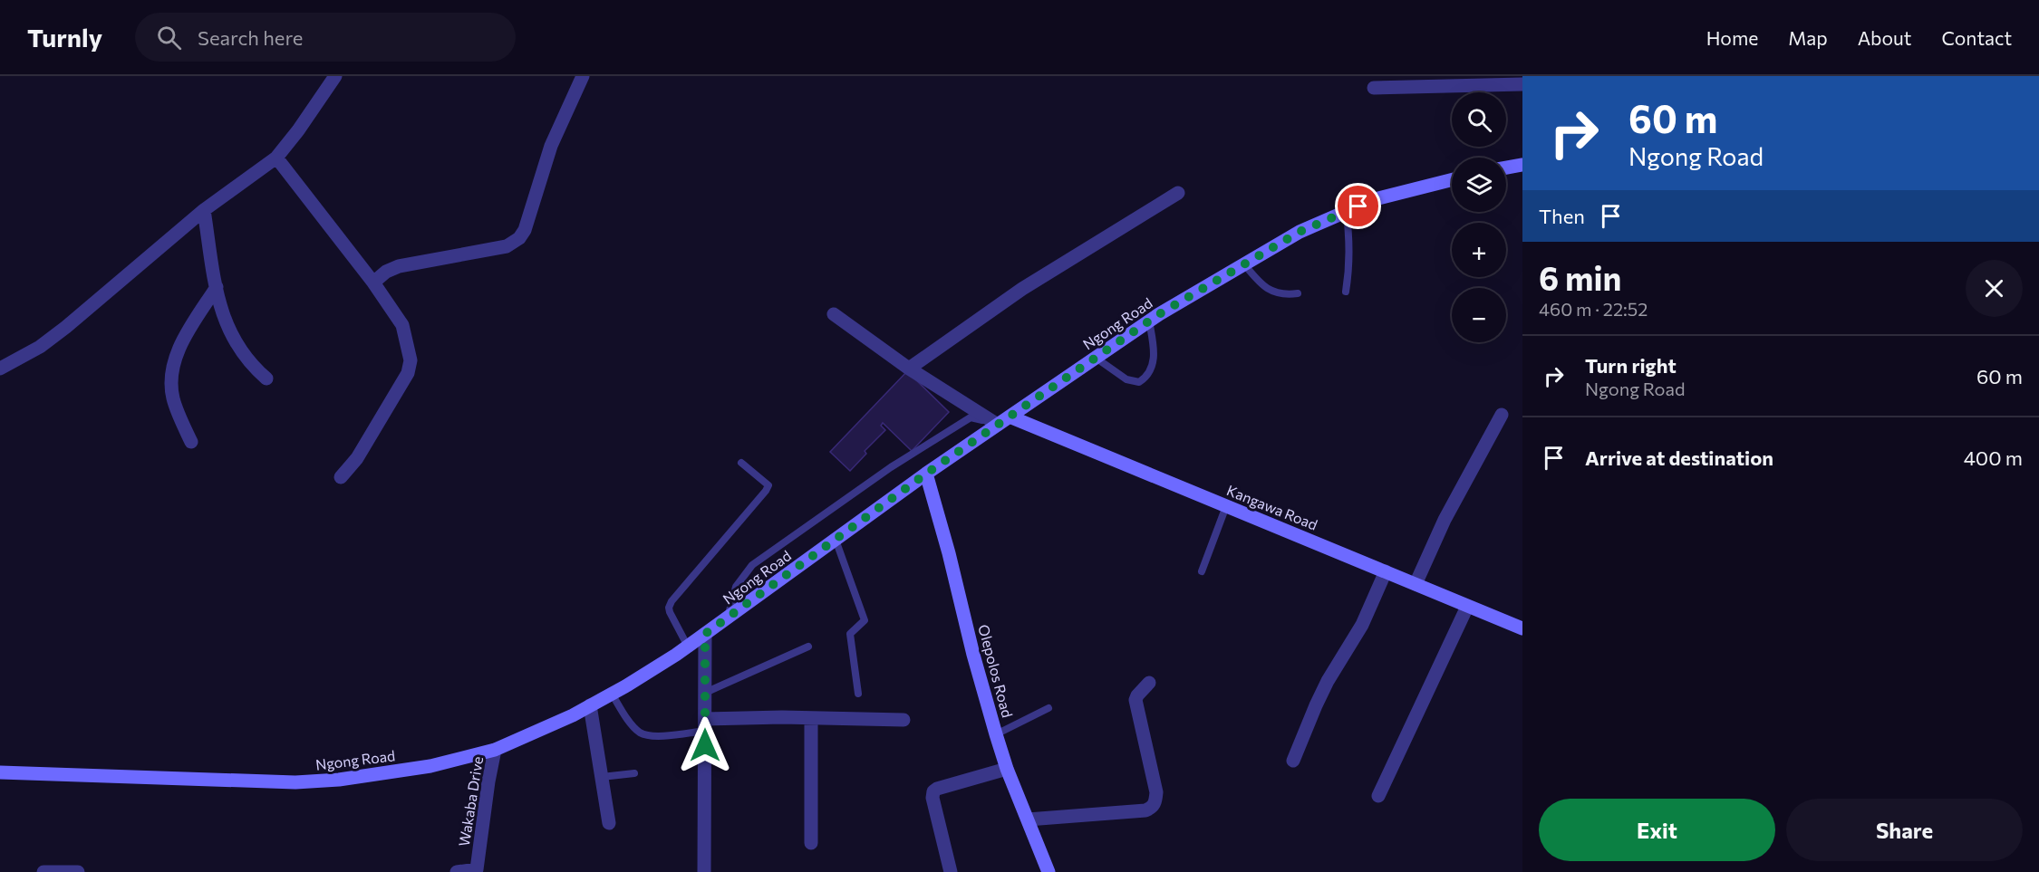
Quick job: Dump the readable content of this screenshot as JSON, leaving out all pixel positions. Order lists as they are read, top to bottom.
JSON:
{
  "streets": {
    "main road": ["Ngong Road", "Kangawa Road", "Olepolos Road"],
    "street": ["Wakaba Drive"]
  },
  "crossings": [
    ["Ngong Road", "Kangawa Road"],
    ["Ngong Road", "Olepolos Road"],
    ["Ngong Road", "Wakaba Drive"]
  ],
  "page": {
    "header": "Turnly",
    "search": "Search here",
    "nav": [
      "Home",
      "Map",
      "About",
      "Contact"
    ],
    "turn": ["60 m", "Ngong Road"],
    "map_buttons": ["+", "−"],
    "then": "Then",
    "heading": ["6 min", "460 m · 22:52"],
    "list": [
      {
        "name": "Turn right",
        "note": "Ngong Road",
        "value": "60 m"
      },
      {
        "name": "Arrive at destination",
        "value": "400 m"
      }
    ],
    "buttons": ["Exit", "Share"]
  }
}
